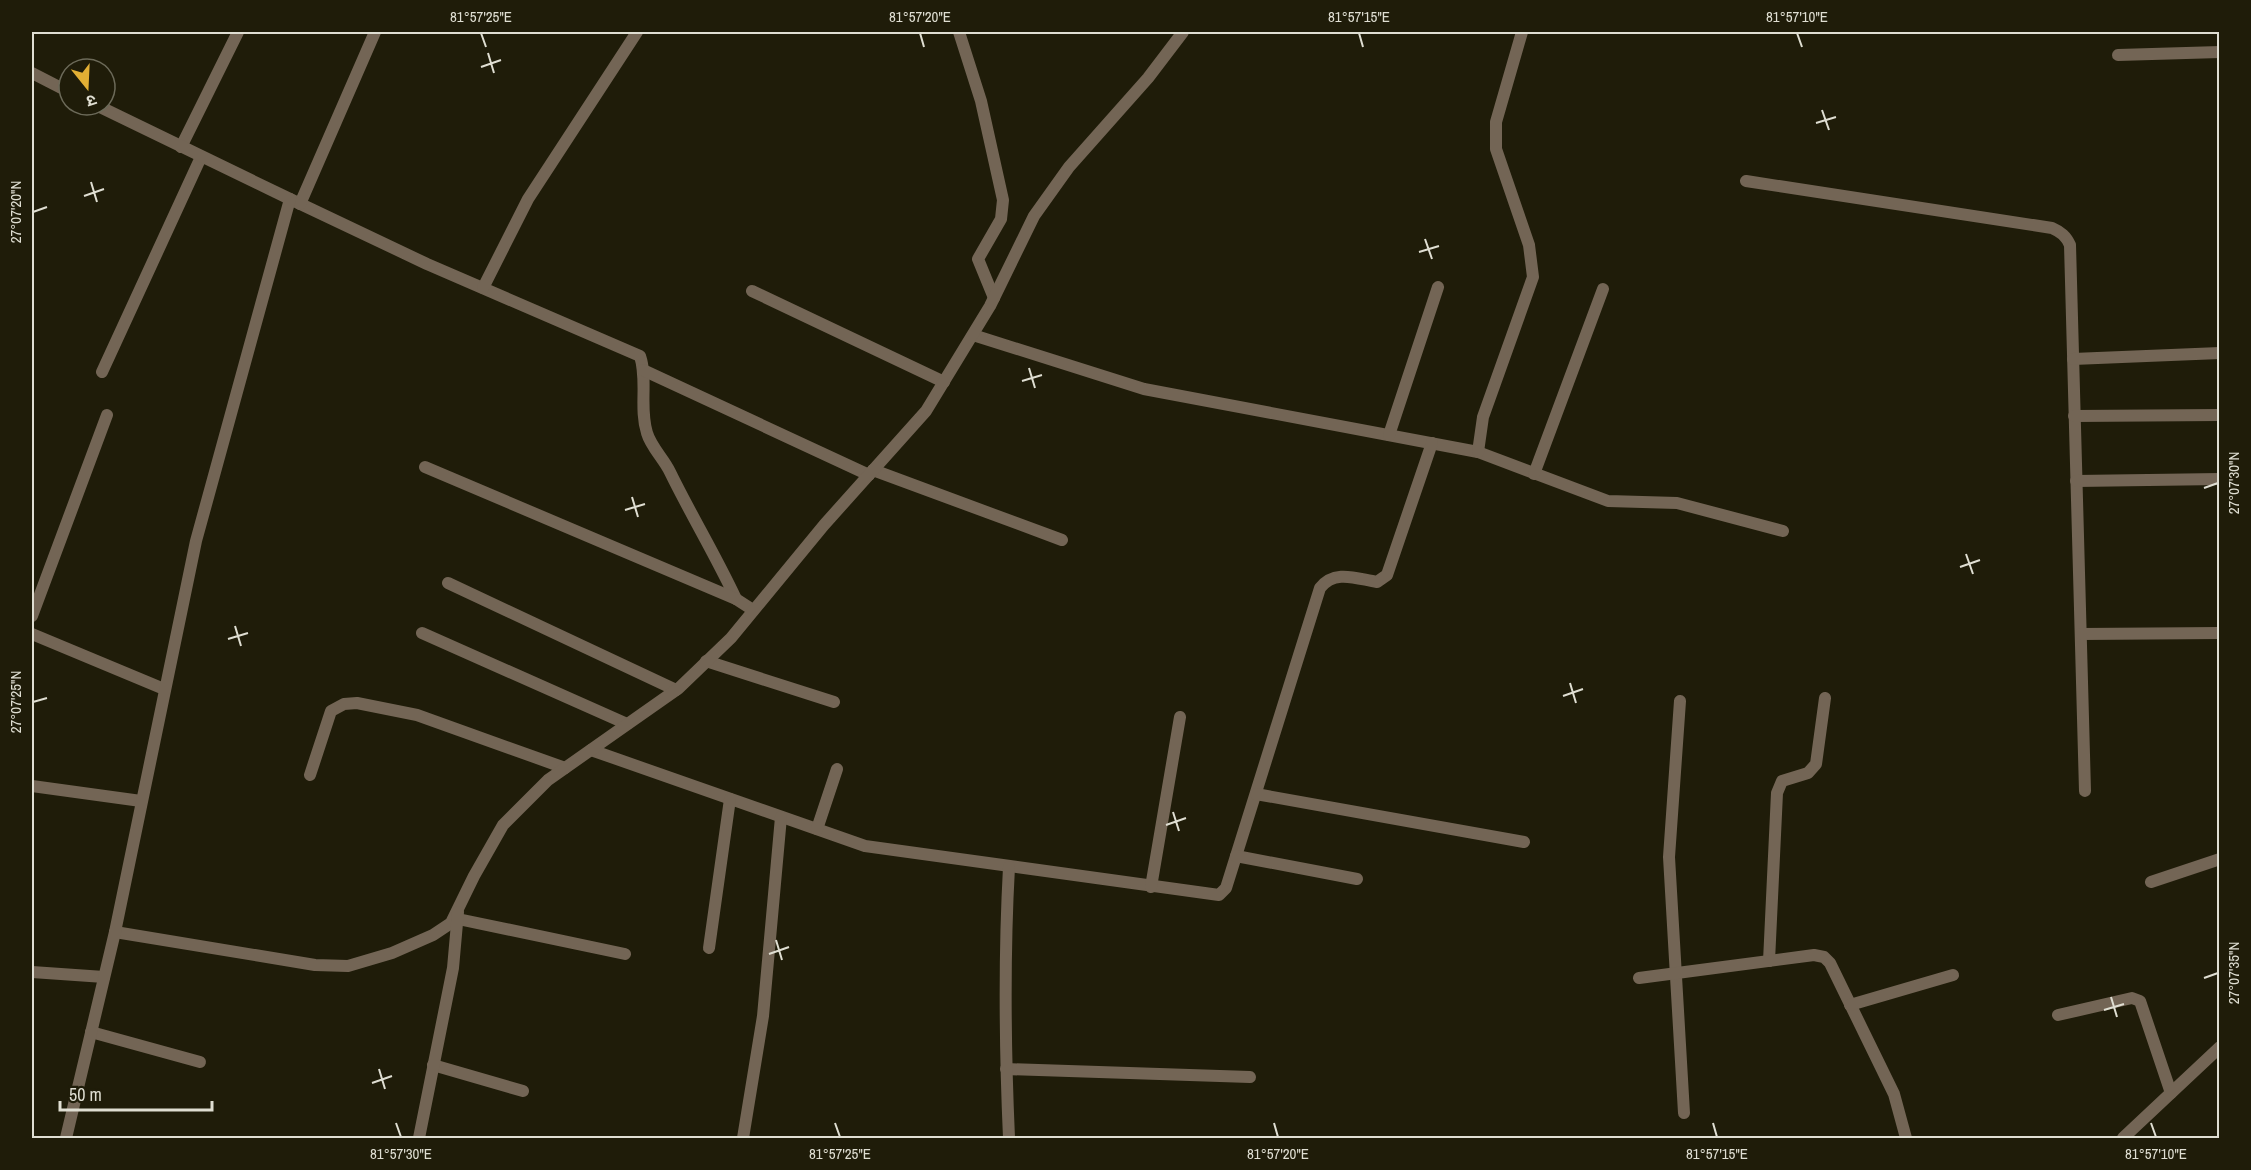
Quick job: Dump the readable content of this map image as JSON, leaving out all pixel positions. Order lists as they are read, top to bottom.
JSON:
{
  "scale_bar": "50 m",
  "north": "bottom",
  "coordinates": [
    "81°57'25\"E",
    "81°57'20\"E",
    "81°57'15\"E",
    "81°57'10\"E",
    "27°07'20\"N",
    "27°07'30\"N",
    "27°07'25\"N",
    "27°07'35\"N",
    "81°57'30\"E"
  ]
}
